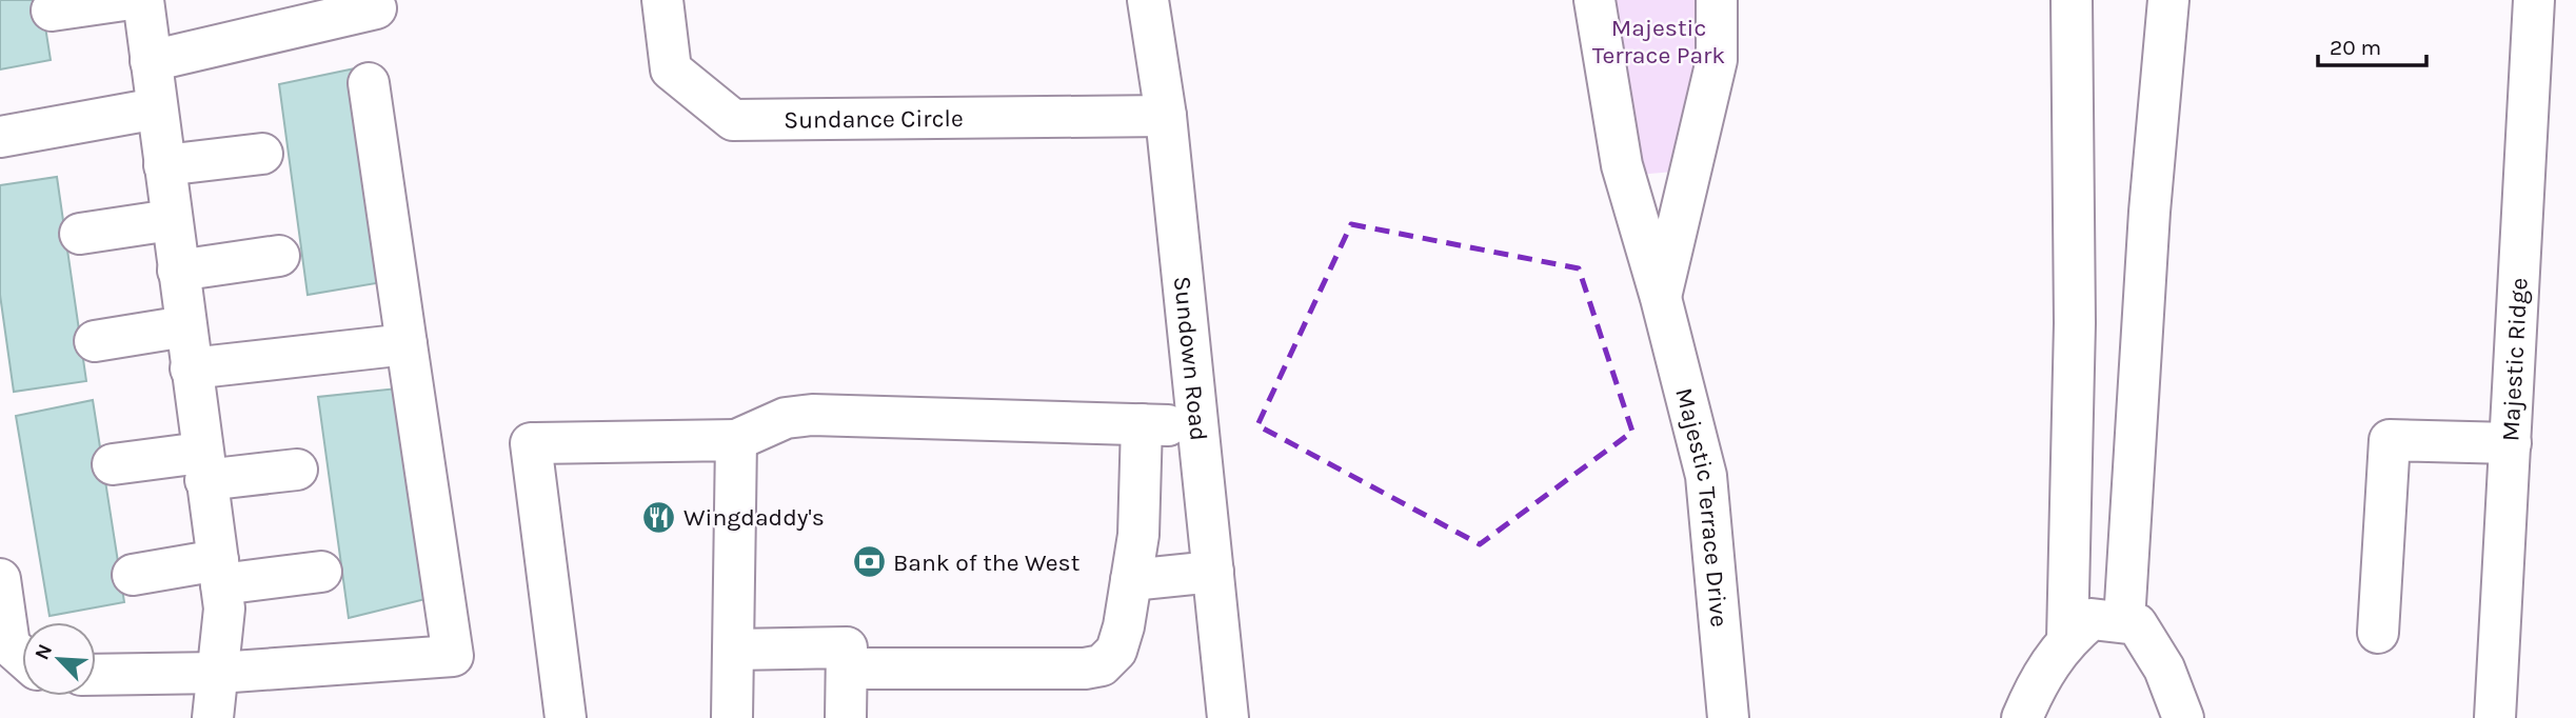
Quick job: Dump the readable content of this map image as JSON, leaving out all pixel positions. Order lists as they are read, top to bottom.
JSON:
{
  "streets": {
    "street": [
      "Sundance Circle",
      "Sundown Road",
      "Majestic Ridge",
      "Majestic Terrace Drive"
    ]
  },
  "crossings": [
    ["Sundance Circle", "Sundown Road"]
  ],
  "parks": ["Majestic Terrace Park"],
  "places": {
    "restaurant": ["Wingdaddy's"],
    "bank": ["Bank of the West"]
  },
  "scale_bar": "20 m",
  "north": "top left"
}
